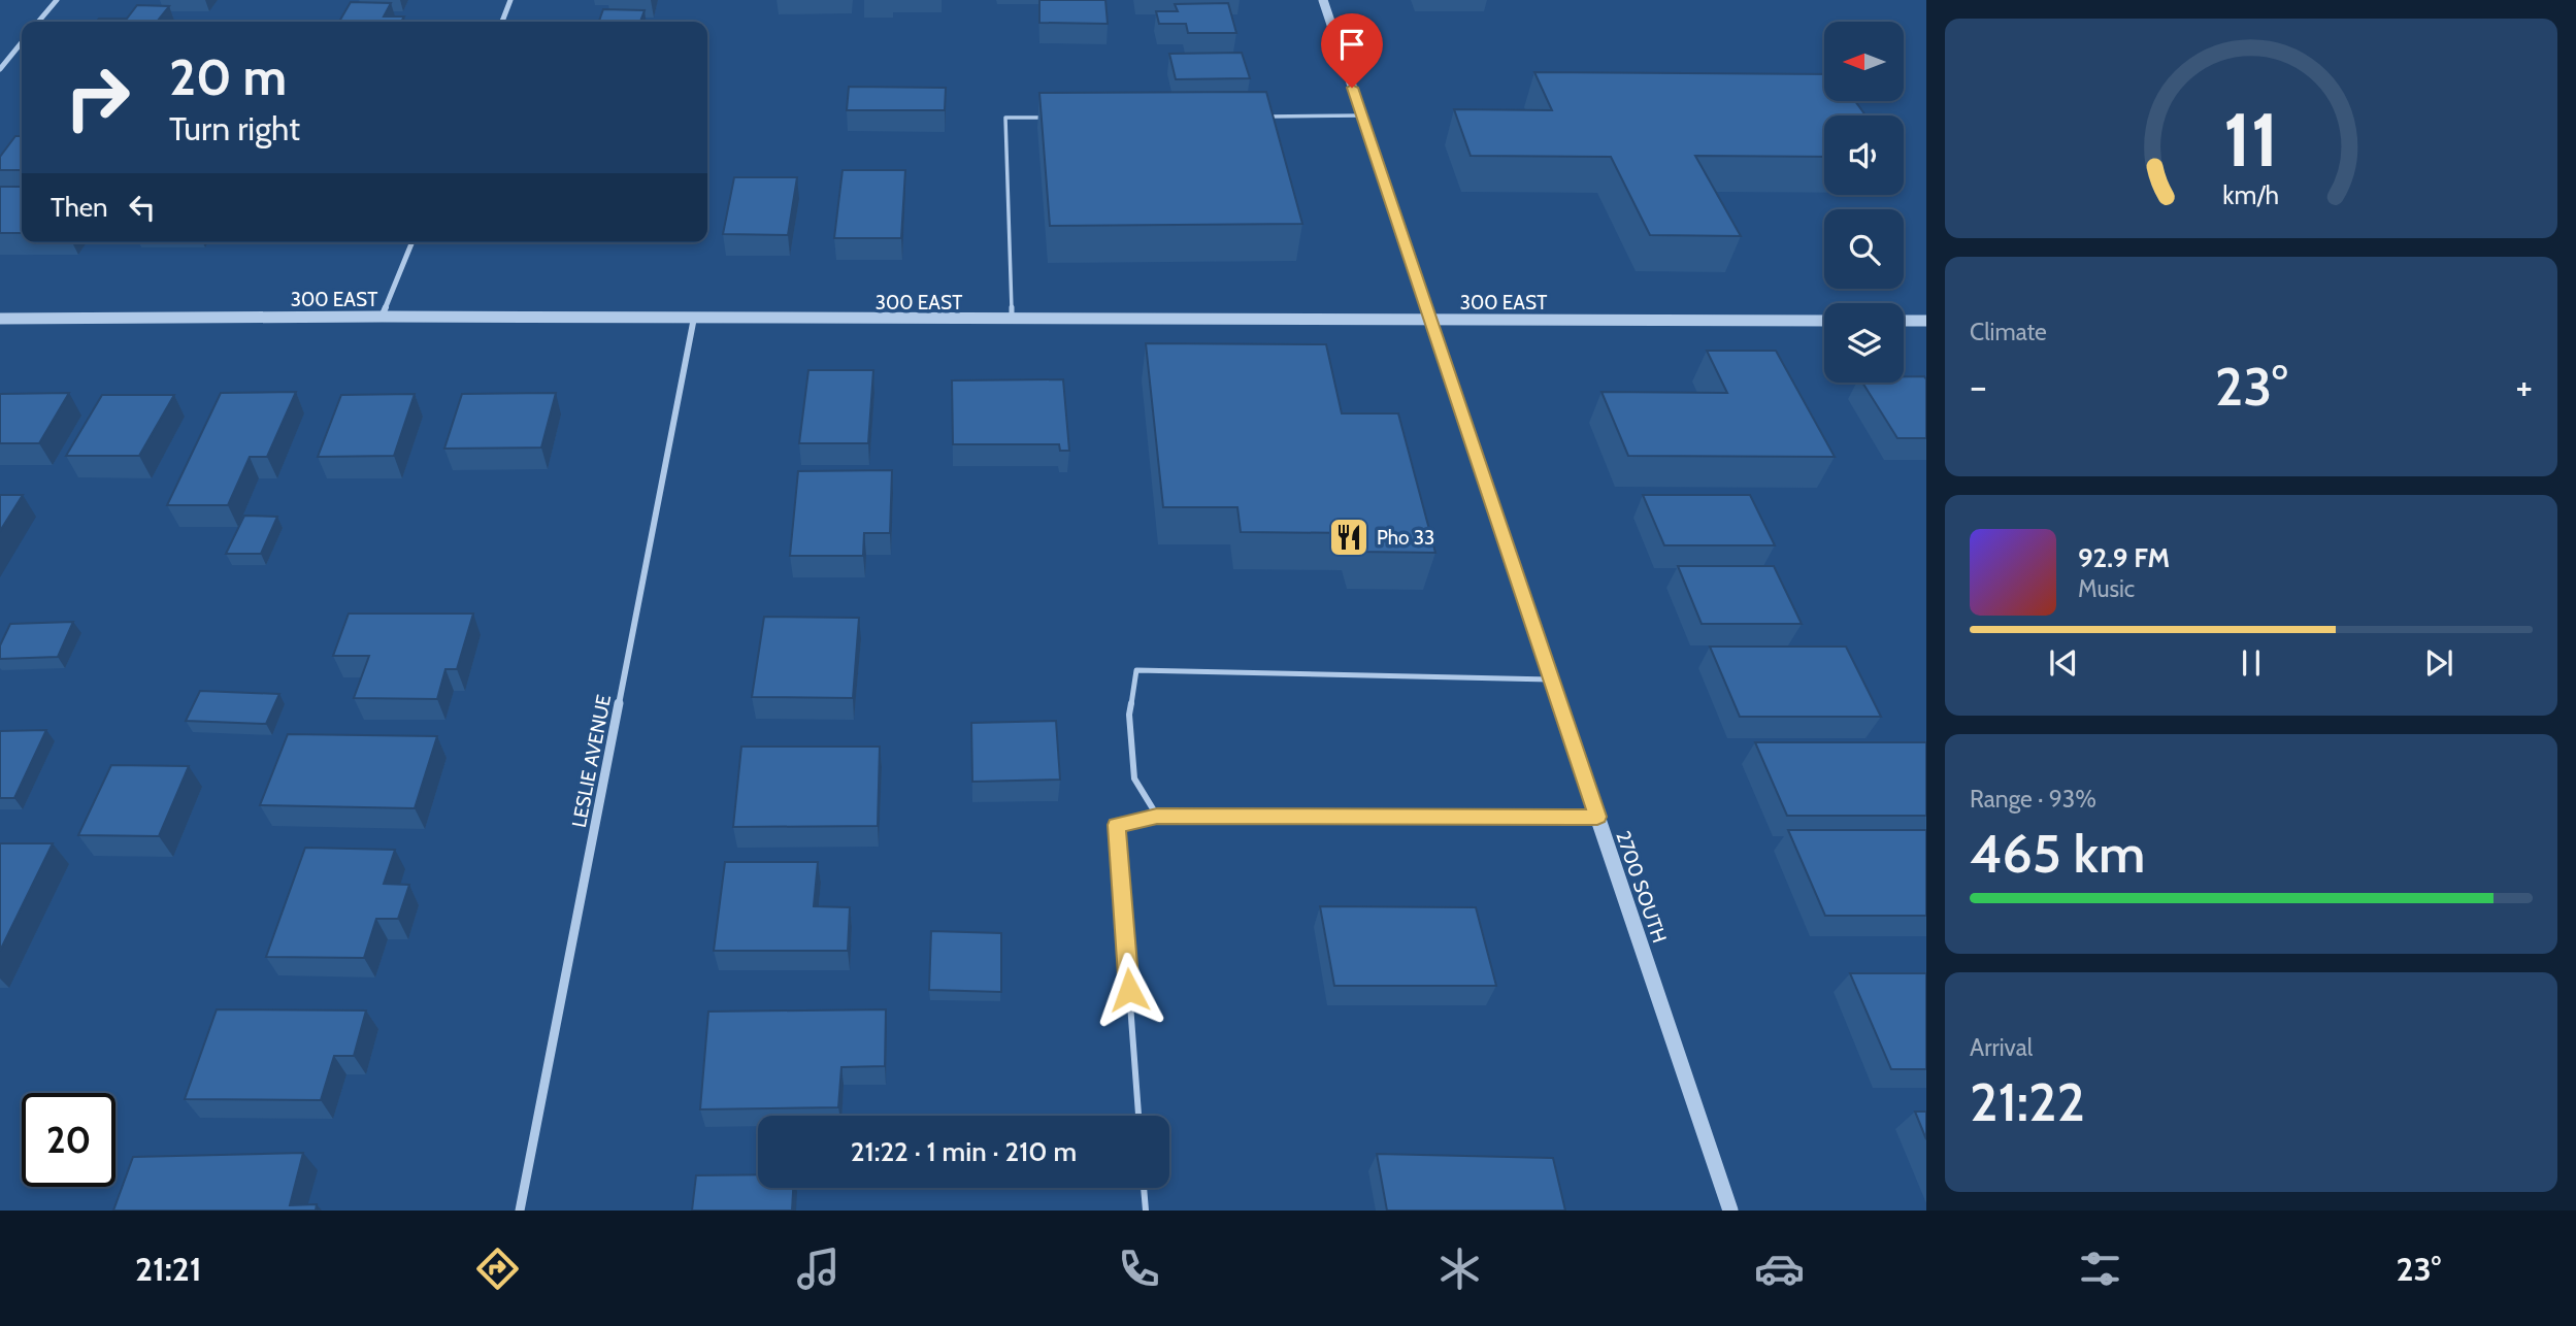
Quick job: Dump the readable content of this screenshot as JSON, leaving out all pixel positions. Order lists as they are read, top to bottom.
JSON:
{
  "streets": {
    "street": ["300 EAST", "LESLIE AVENUE", "2700 SOUTH"]
  },
  "crossings": [
    ["300 EAST", "LESLIE AVENUE"],
    ["300 EAST", "2700 SOUTH"]
  ],
  "places": {
    "restaurant": ["Pho 33"]
  },
  "north": "left",
  "page": {
    "turn": ["20 m", "Turn right"],
    "then": "Then",
    "tile": [
      "Climate",
      ["Range · 93%", "465 km"],
      ["Arrival", "21:22"]
    ],
    "heat": ["−", "23°", "+"],
    "song": ["92.9 FM", "Music"],
    "limit": "20",
    "trip": "21:22 · 1 min · 210 m",
    "tabs": ["21:21", "23°"],
    "gauge": ["11", "km/h"]
  }
}
